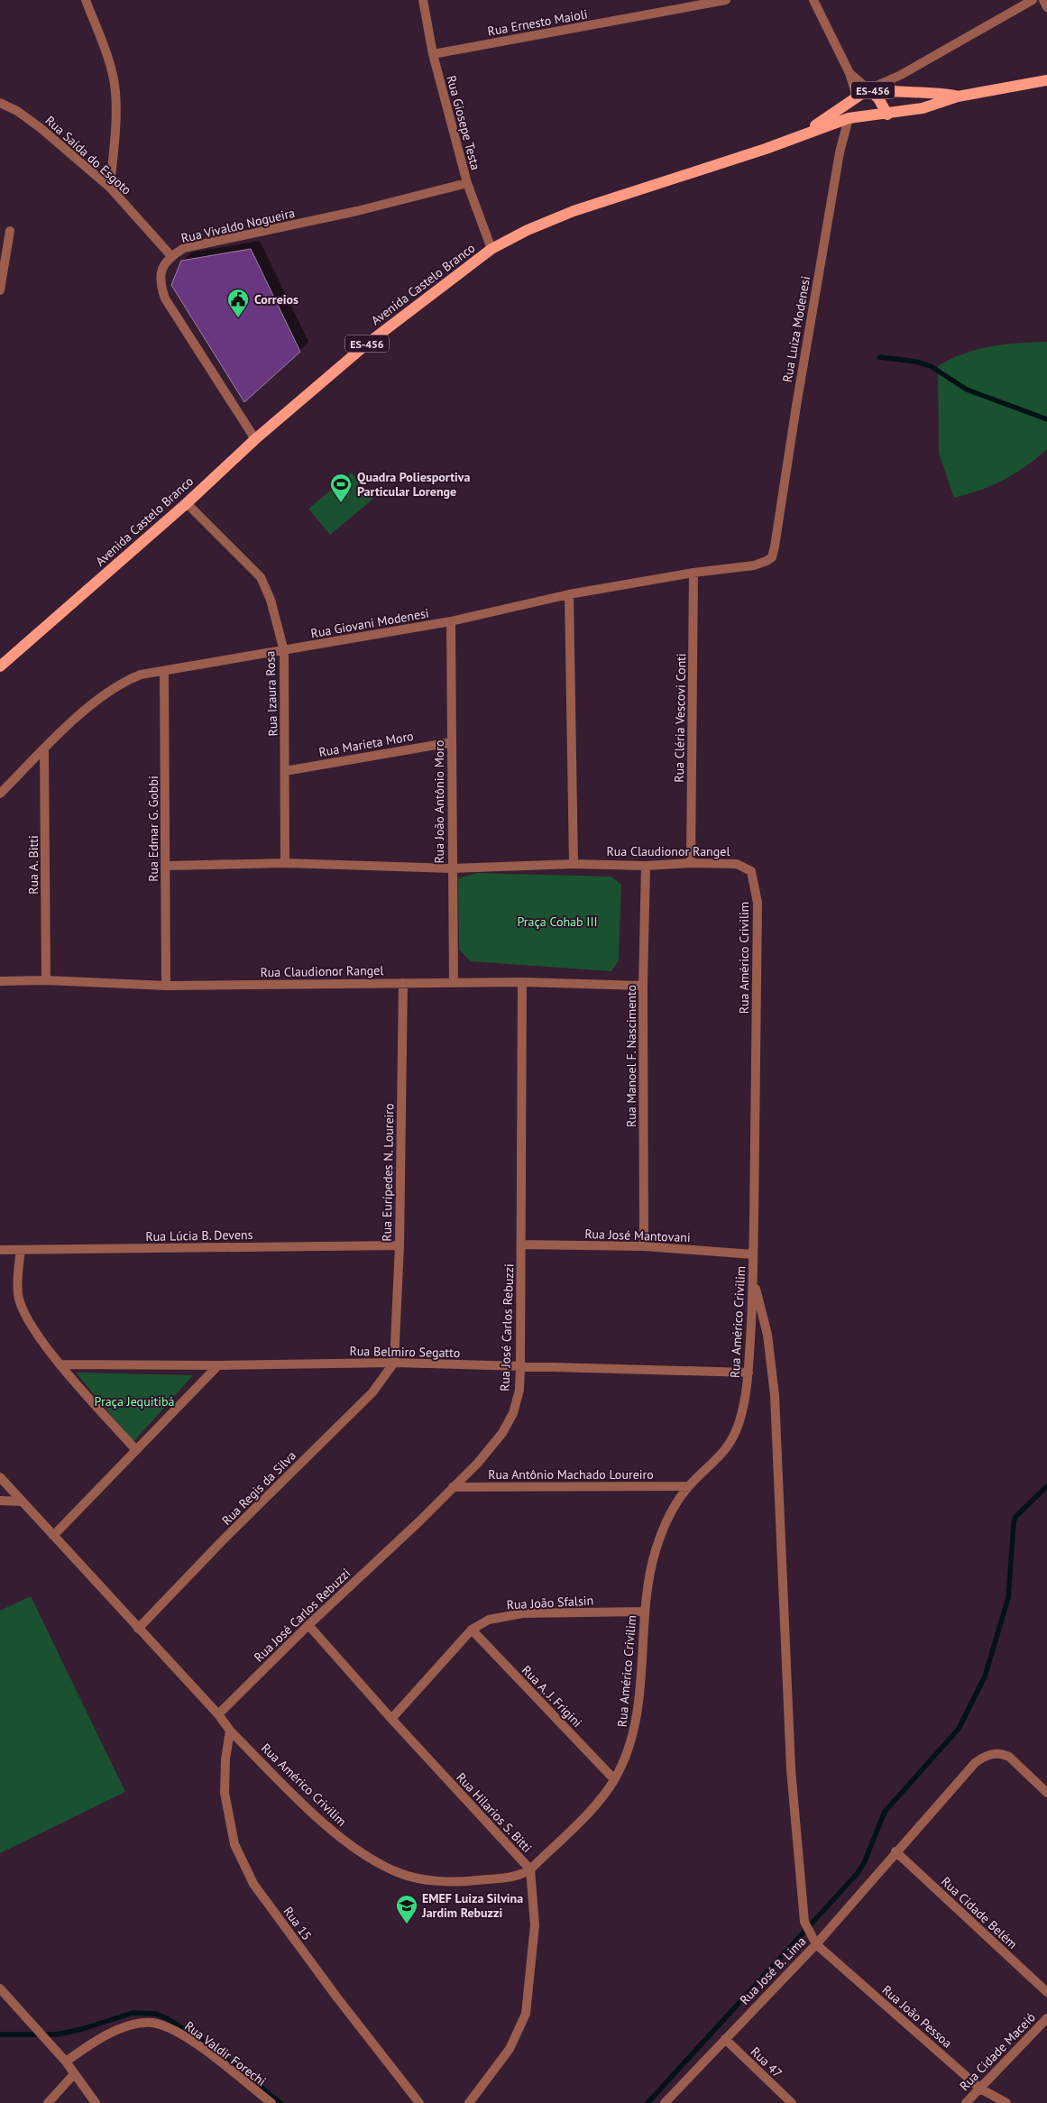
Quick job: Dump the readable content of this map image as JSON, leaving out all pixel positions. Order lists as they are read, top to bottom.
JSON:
{
  "streets": {
    "main road": ["ES-456", "Avenida Castelo Branco"],
    "street": [
      "Rua Ernesto Maioli",
      "Rua Giosepe Testa",
      "Rua Saída do Esgoto",
      "Rua Vivaldo Nogueira",
      "Rua Luíza Modenesi",
      "Rua Giovani Modenesi",
      "Rua Izaura Rosa",
      "Rua Cléria Vescovi Conti",
      "Rua Marieta Moro",
      "Rua João Antônio Moro",
      "Rua Edmar G. Gobbi",
      "Rua Claudionor Rangel",
      "Rua A. Bitti",
      "Rua Américo Crivilim",
      "Rua Manoel F. Nascimento",
      "Rua Eurípedes N. Loureiro",
      "Rua Lúcia B. Devens",
      "Rua José Mantovani",
      "Rua José Carlos Rebuzzi",
      "Rua Belmiro Segatto",
      "Rua Antônio Machado Loureiro",
      "Rua Regis da Silva",
      "Rua João Sfalsin",
      "Rua A. J. Frigini",
      "Rua Hilarios S. Bitti",
      "Rua Cidade Belém",
      "Rua 15",
      "Rua José B. Lima",
      "Rua João Pessoa",
      "Rua Cidade Maceió",
      "Rua Valdir Forechi",
      "Rua 47"
    ]
  },
  "crossings": [
    ["Rua Ernesto Maioli", "Rua Giosepe Testa"],
    ["Rua Giosepe Testa", "Rua Vivaldo Nogueira"],
    ["Rua Giosepe Testa", "Avenida Castelo Branco"],
    ["Rua Saída do Esgoto", "Rua Vivaldo Nogueira"],
    ["Rua Vivaldo Nogueira", "Avenida Castelo Branco"],
    ["Avenida Castelo Branco", "Rua Luíza Modenesi"],
    ["Avenida Castelo Branco", "Rua Izaura Rosa"],
    ["Rua Luíza Modenesi", "Rua Giovani Modenesi"],
    ["Rua Giovani Modenesi", "Rua Izaura Rosa"],
    ["Rua Giovani Modenesi", "Rua Cléria Vescovi Conti"],
    ["Rua Giovani Modenesi", "Rua João Antônio Moro"],
    ["Rua Giovani Modenesi", "Rua Edmar G. Gobbi"],
    ["Rua Giovani Modenesi", "Rua A. Bitti"],
    ["Rua Izaura Rosa", "Rua Marieta Moro"],
    ["Rua Izaura Rosa", "Rua Claudionor Rangel"],
    ["Rua Cléria Vescovi Conti", "Rua Claudionor Rangel"],
    ["Rua Marieta Moro", "Rua João Antônio Moro"],
    ["Rua João Antônio Moro", "Rua Claudionor Rangel"],
    ["Rua Edmar G. Gobbi", "Rua Claudionor Rangel"],
    ["Rua Claudionor Rangel", "Rua A. Bitti"],
    ["Rua Claudionor Rangel", "Rua Américo Crivilim"],
    ["Rua Claudionor Rangel", "Rua Manoel F. Nascimento"],
    ["Rua Claudionor Rangel", "Rua Eurípedes N. Loureiro"],
    ["Rua Claudionor Rangel", "Rua José Carlos Rebuzzi"],
    ["Rua Américo Crivilim", "Rua José Mantovani"],
    ["Rua Américo Crivilim", "Rua José Carlos Rebuzzi"],
    ["Rua Américo Crivilim", "Rua Belmiro Segatto"],
    ["Rua Américo Crivilim", "Rua Antônio Machado Loureiro"],
    ["Rua Américo Crivilim", "Rua Regis da Silva"],
    ["Rua Américo Crivilim", "Rua João Sfalsin"],
    ["Rua Américo Crivilim", "Rua A. J. Frigini"],
    ["Rua Américo Crivilim", "Rua Hilarios S. Bitti"],
    ["Rua Américo Crivilim", "Rua 15"],
    ["Rua Manoel F. Nascimento", "Rua José Mantovani"],
    ["Rua Eurípedes N. Loureiro", "Rua Lúcia B. Devens"],
    ["Rua Eurípedes N. Loureiro", "Rua Belmiro Segatto"],
    ["Rua Eurípedes N. Loureiro", "Rua Regis da Silva"],
    ["Rua José Mantovani", "Rua José Carlos Rebuzzi"],
    ["Rua José Carlos Rebuzzi", "Rua Belmiro Segatto"],
    ["Rua José Carlos Rebuzzi", "Rua Antônio Machado Loureiro"],
    ["Rua José Carlos Rebuzzi", "Rua Hilarios S. Bitti"],
    ["Rua Belmiro Segatto", "Rua Regis da Silva"],
    ["Rua João Sfalsin", "Rua A. J. Frigini"],
    ["Rua João Sfalsin", "Rua Hilarios S. Bitti"],
    ["Rua Cidade Belém", "Rua José B. Lima"],
    ["Rua José B. Lima", "Rua João Pessoa"],
    ["Rua José B. Lima", "Rua 47"],
    ["Rua João Pessoa", "Rua Cidade Maceió"]
  ],
  "parks": ["Praça Cohab III", "Praça Jequitibá"],
  "places": {
    "public building": ["Correios"],
    "sports": ["Quadra Poliesportiva Particular Lorenge"],
    "school or university": ["EMEF Luiza Silvina Jardim Rebuzzi"]
  }
}
